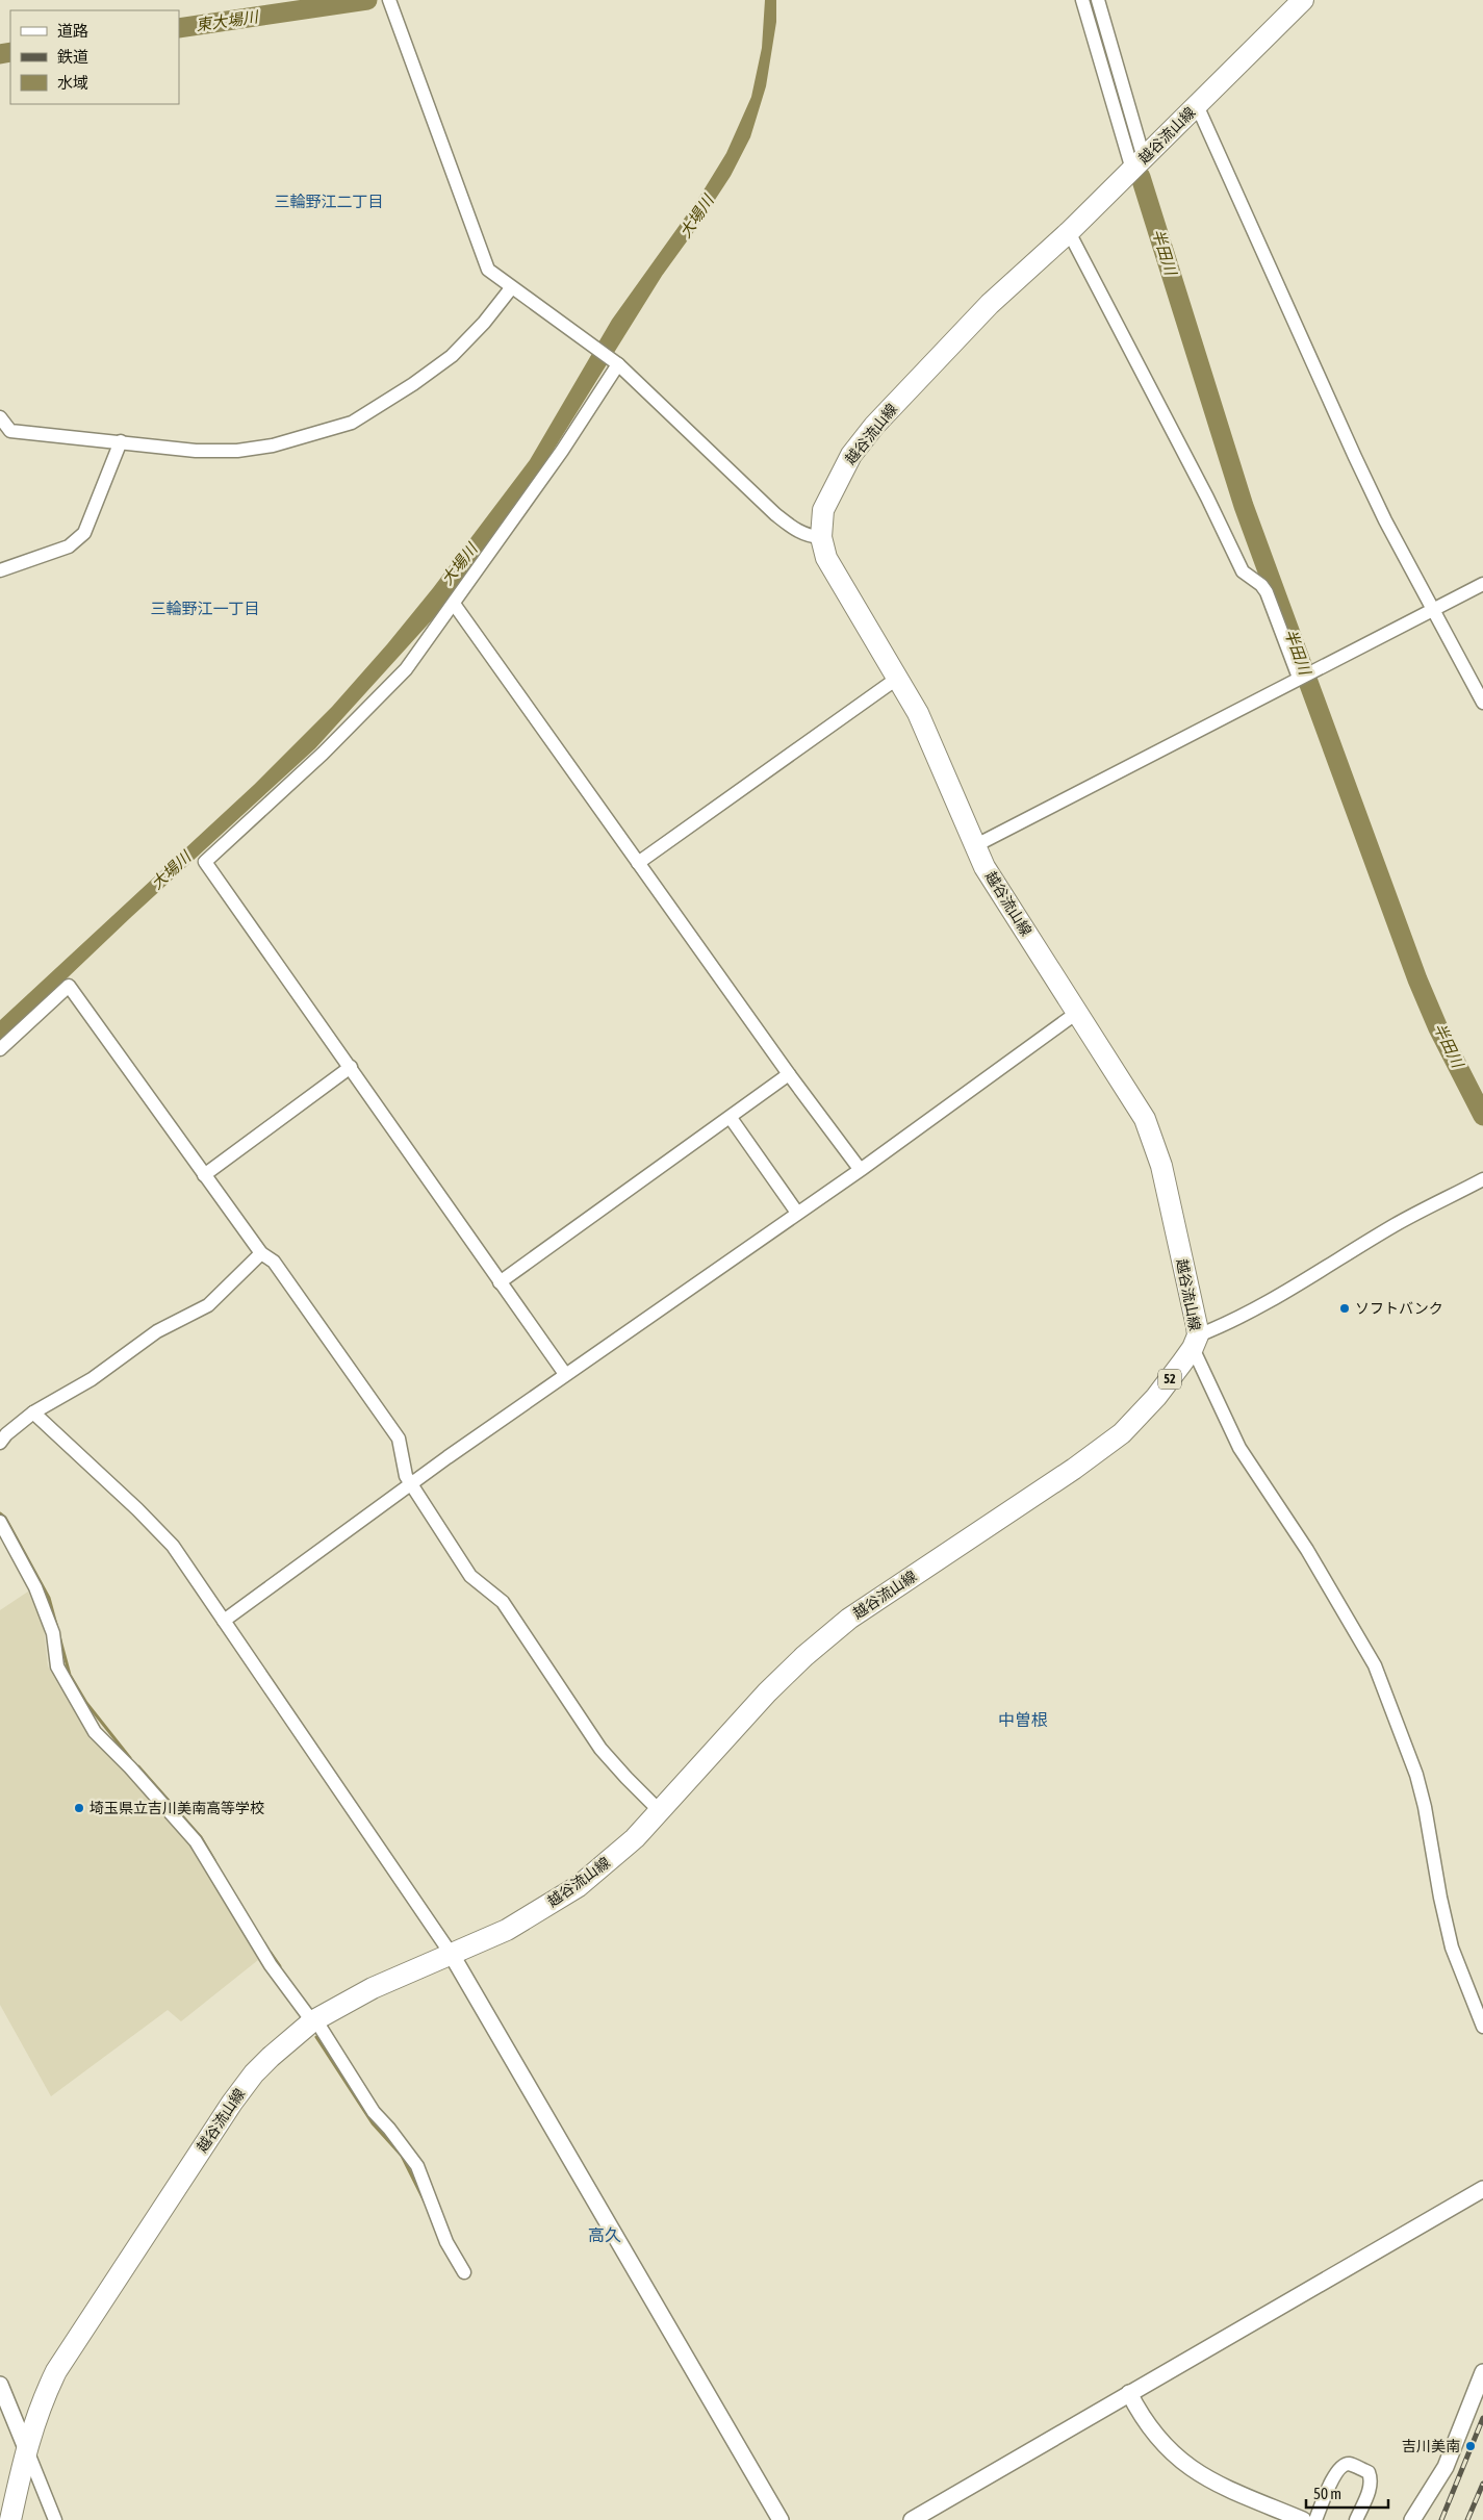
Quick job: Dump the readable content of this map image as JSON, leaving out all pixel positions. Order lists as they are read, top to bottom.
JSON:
{
  "streets": {
    "main road": ["越谷流山線", "52"]
  },
  "districts": [
    "三輪野江二丁目",
    "三輪野江一丁目",
    "中曽根",
    "高久"
  ],
  "water": ["東大場川", "大場川", "半田川"],
  "places": ["ソフトバンク", "埼玉県立吉川美南高等学校", "吉川美南"],
  "legend": ["道路", "鉄道", "水域"],
  "scale_bar": "50 m"
}
